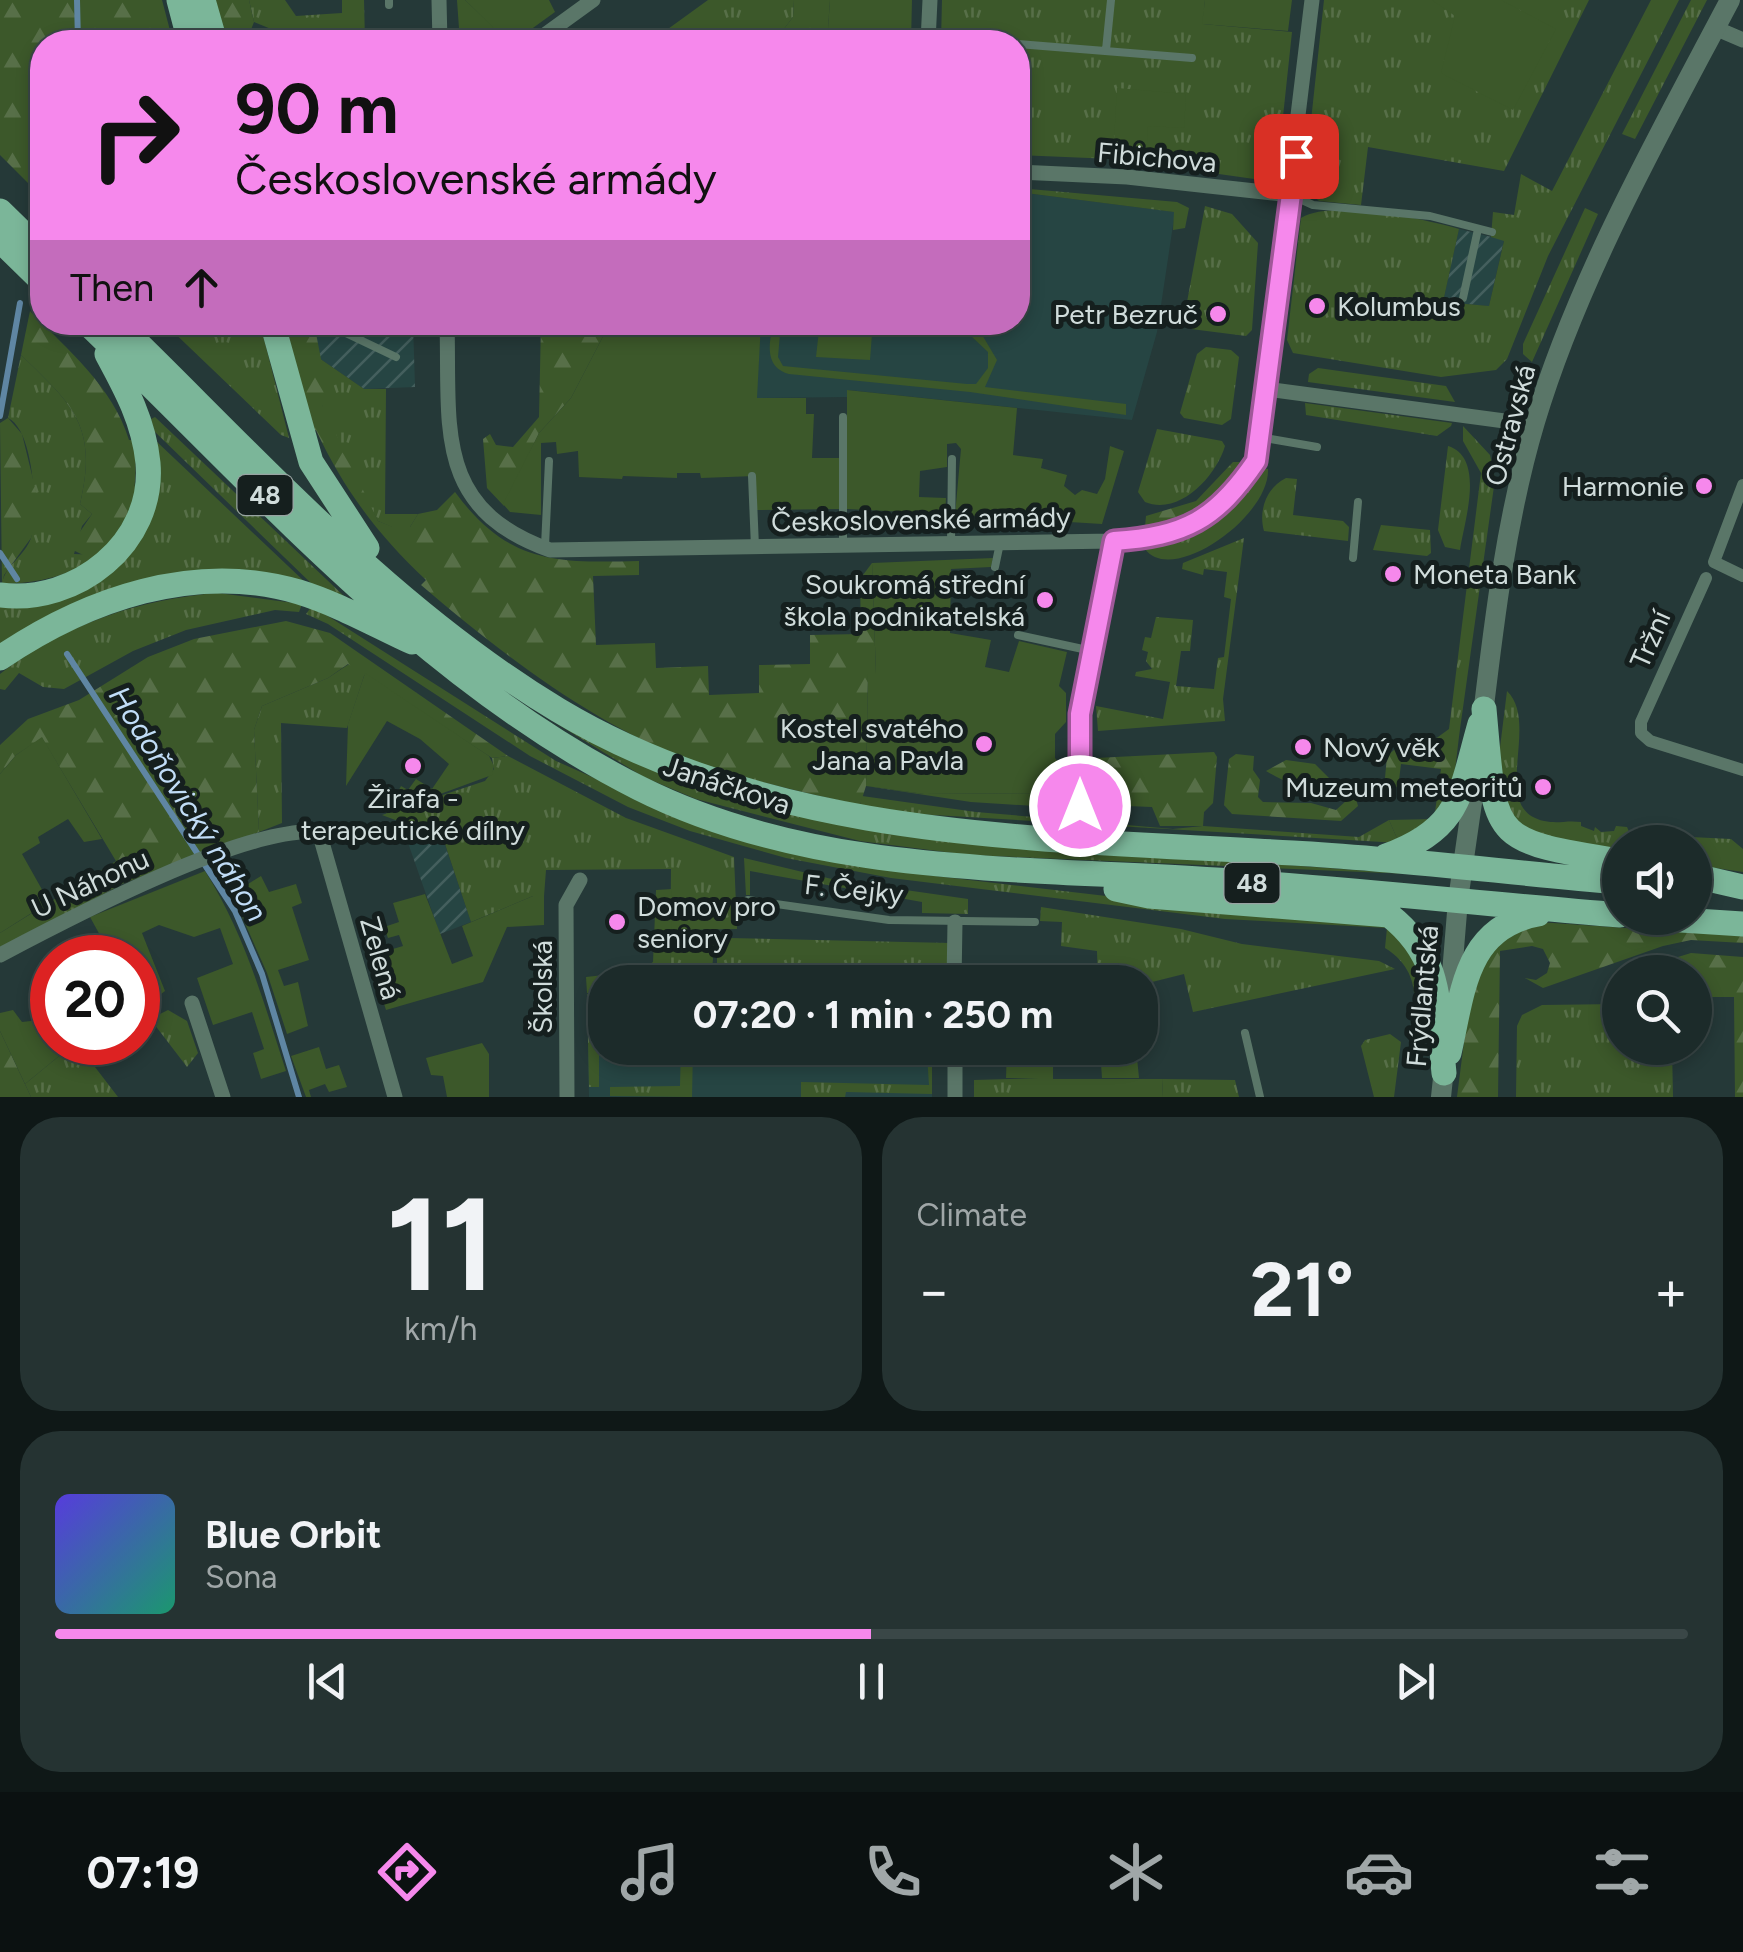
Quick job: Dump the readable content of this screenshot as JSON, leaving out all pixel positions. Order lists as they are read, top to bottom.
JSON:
{
  "streets": {
    "main road": ["48", "Janáčkova"],
    "street": [
      "Fibichova",
      "Ostravská",
      "Československé armády",
      "Tržní",
      "U Náhonu",
      "Zelená",
      "Školská",
      "Frýdlantská"
    ],
    "lane": ["F. Čejky"]
  },
  "crossings": [
    ["Fibichova", "Československé armády"],
    ["Ostravská", "48"],
    ["Ostravská", "Janáčkova"],
    ["Ostravská", "Frýdlantská"],
    ["48", "Janáčkova"],
    ["48", "Frýdlantská"],
    ["Janáčkova", "Frýdlantská"],
    ["U Náhonu", "Zelená"]
  ],
  "water": ["Hodoňovický náhon"],
  "places": [
    "Kolumbus",
    "Petr Bezruč",
    "Harmonie",
    "Moneta Bank",
    "Soukromá střední škola podnikatelská",
    "Kostel svatého Jana a Pavla",
    "Nový věk",
    "Žirafa - terapeutické dílny",
    "Muzeum meteoritů",
    "Domov pro seniory"
  ],
  "page": {
    "turn": ["90 m", "Československé armády"],
    "then": "Then",
    "limit": "20",
    "trip": "07:20 · 1 min · 250 m",
    "tile": [
      ["11", "km/h"],
      "Climate"
    ],
    "heat": ["−", "21°", "+"],
    "song": ["Blue Orbit", "Sona"],
    "tabs": "07:19"
  }
}
